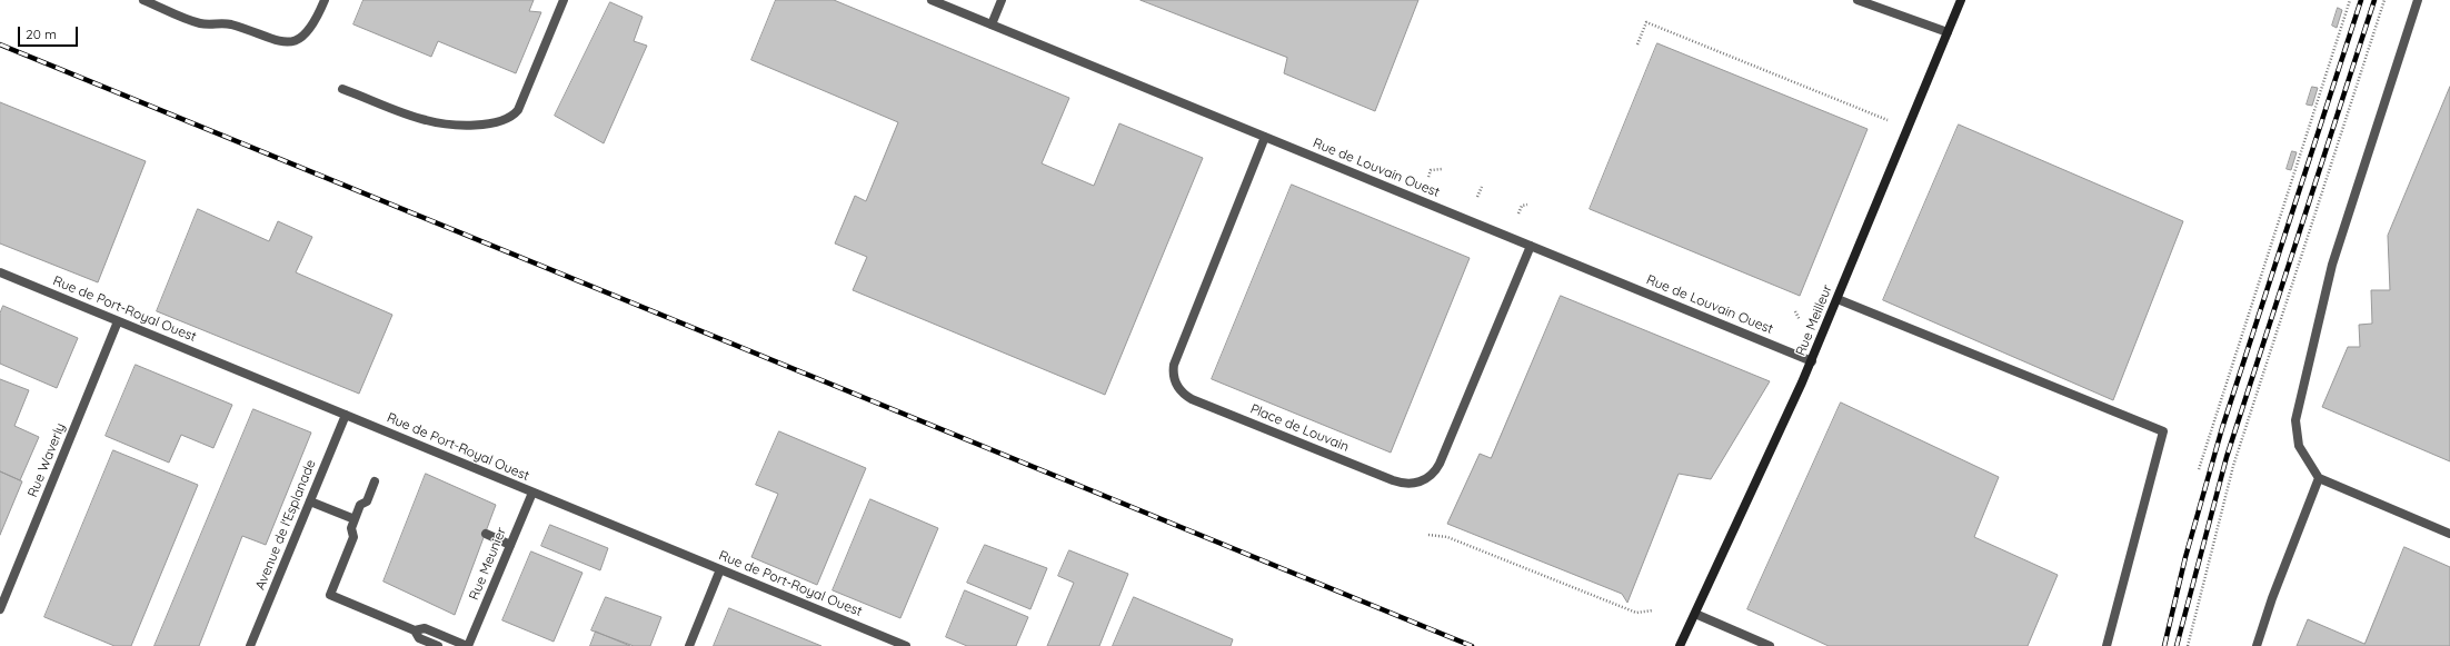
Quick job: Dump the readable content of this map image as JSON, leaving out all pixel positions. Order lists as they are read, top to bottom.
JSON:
{
  "streets": {
    "street": [
      "Rue de Louvain Ouest",
      "Rue de Port-Royal Ouest",
      "Rue Meilleur",
      "Place de Louvain",
      "Rue Waverly",
      "Avenue de l'Esplanade",
      "Rue Meunier"
    ]
  },
  "crossings": [
    ["Rue de Louvain Ouest", "Rue Meilleur"],
    ["Rue de Louvain Ouest", "Place de Louvain"],
    ["Rue de Port-Royal Ouest", "Rue Waverly"],
    ["Rue de Port-Royal Ouest", "Avenue de l'Esplanade"],
    ["Rue de Port-Royal Ouest", "Rue Meunier"]
  ],
  "scale_bar": "20 m"
}
